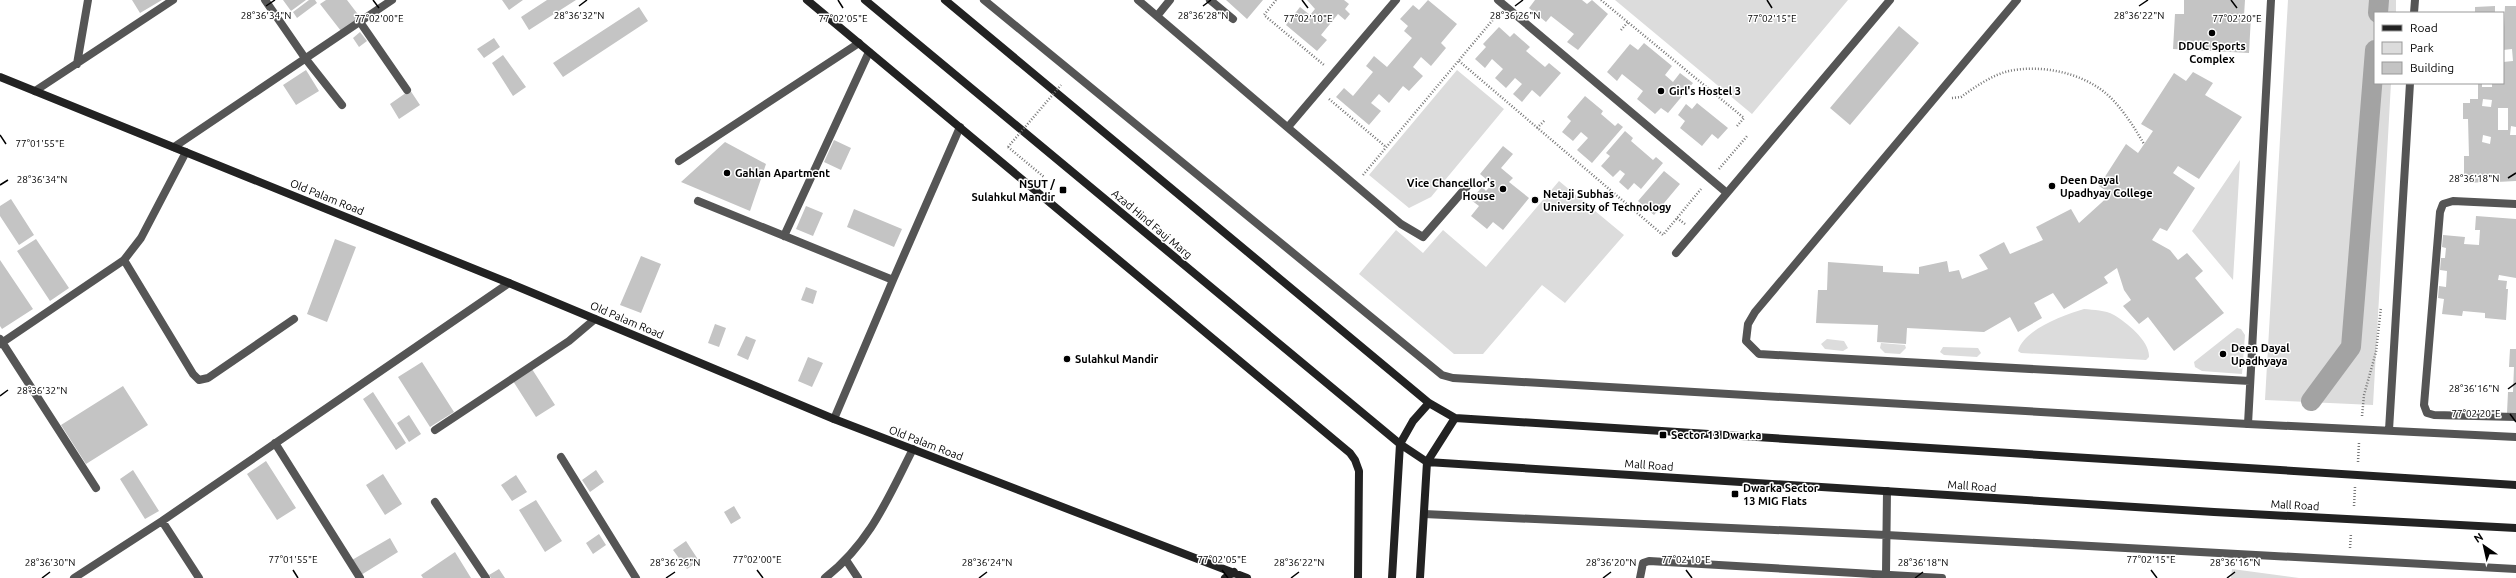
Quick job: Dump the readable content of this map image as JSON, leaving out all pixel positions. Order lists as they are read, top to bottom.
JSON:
{
  "streets": {
    "main road": ["Old Palam Road", "Azad Hind Fauj Marg", "Mall Road"]
  },
  "crossings": [
    ["Azad Hind Fauj Marg", "Mall Road"]
  ],
  "places": {
    "other": [
      "DDUC Sports Complex",
      "Girl's Hostel 3",
      "Gahlan Apartment",
      "Deen Dayal Upadhyay College",
      "Vice Chancellor's House",
      "Netaji Subhas University of Technology",
      "Deen Dayal Upadhyaya",
      "Sulahkul Mandir"
    ],
    "transit": ["NSUT / Sulahkul Mandir", "Sector 13 Dwarka", "Dwarka Sector 13 MIG Flats"]
  },
  "legend": ["Road", "Park", "Building"],
  "north": "top left",
  "coordinates": [
    "28°36'26\"N",
    "28°36'34\"N",
    "28°36'32\"N",
    "28°36'28\"N",
    "28°36'22\"N",
    "77°02'00\"E",
    "77°02'05\"E",
    "77°02'10\"E",
    "77°02'15\"E",
    "77°02'20\"E",
    "77°01'55\"E",
    "28°36'18\"N",
    "28°36'16\"N",
    "28°36'30\"N",
    "28°36'24\"N",
    "28°36'20\"N"
  ]
}
